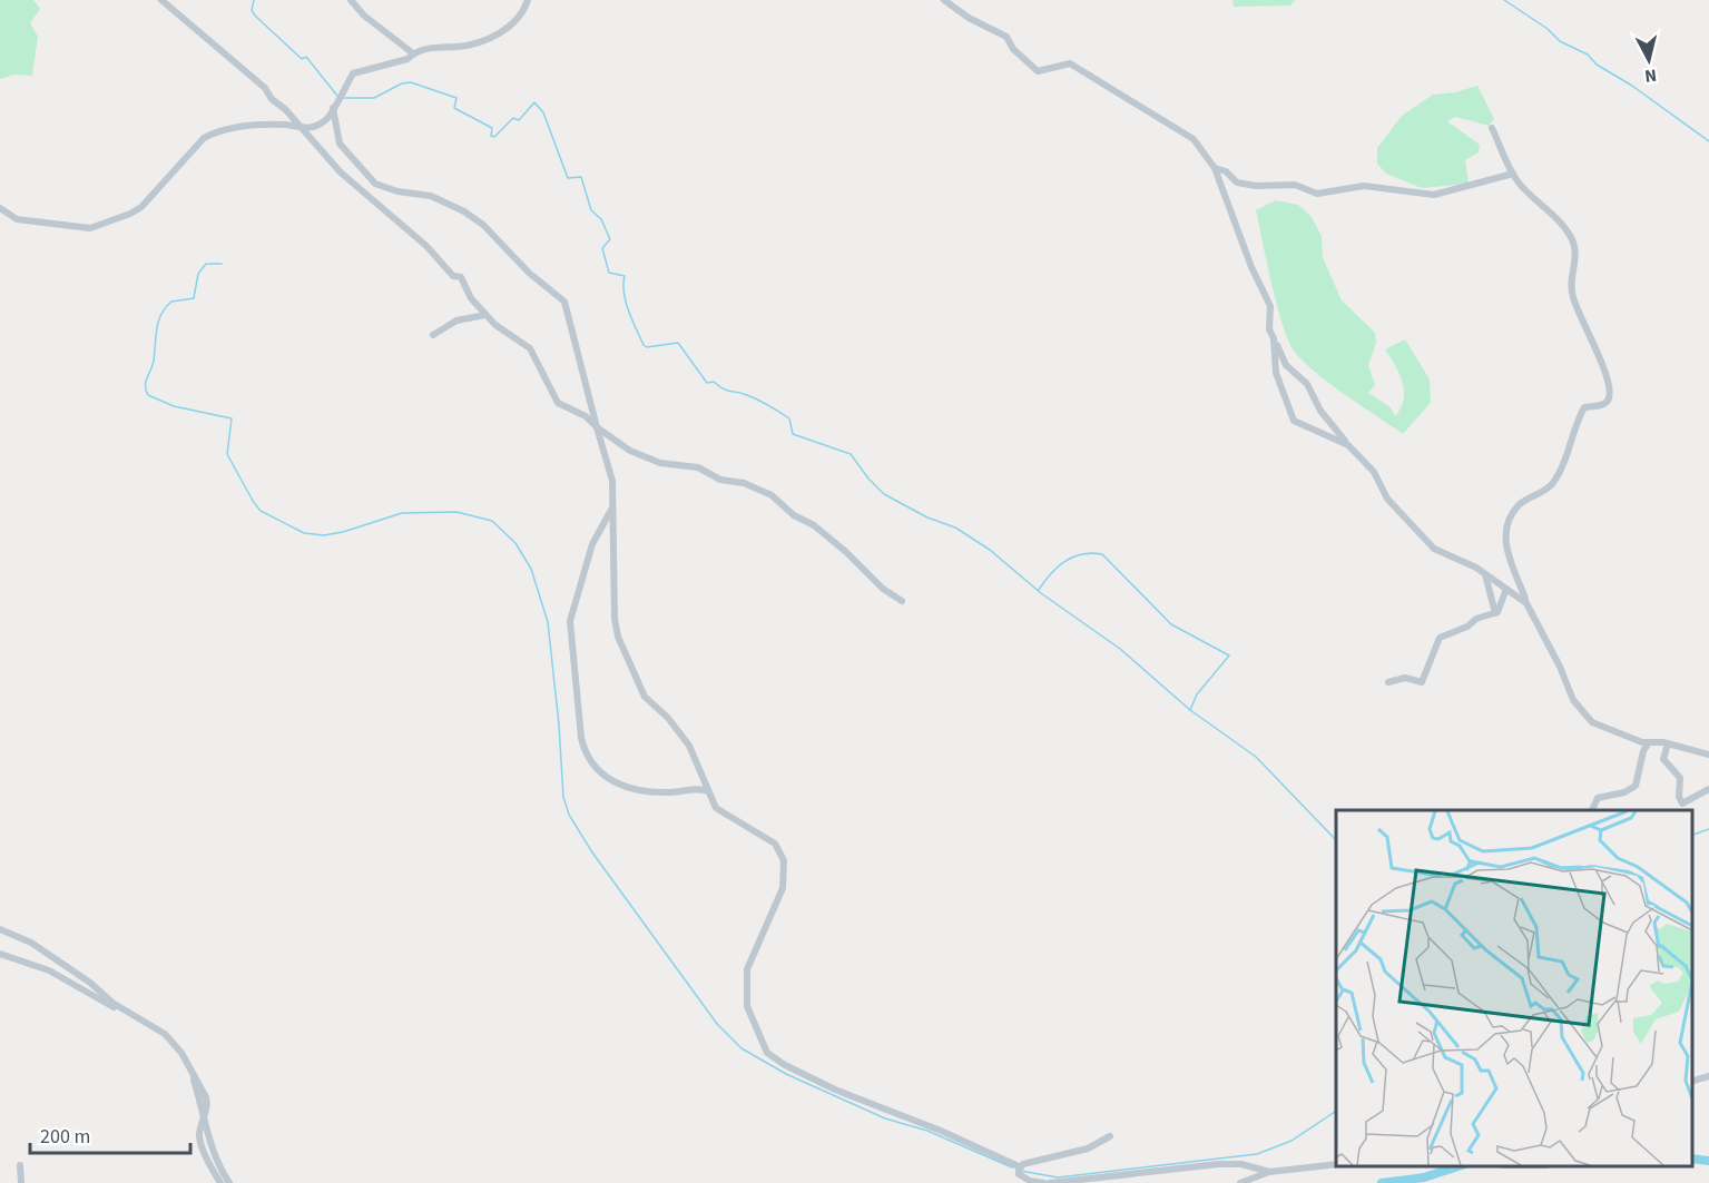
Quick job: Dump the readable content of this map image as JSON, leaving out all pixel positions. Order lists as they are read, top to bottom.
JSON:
{
  "scale_bar": "200 m",
  "north": "bottom"
}
